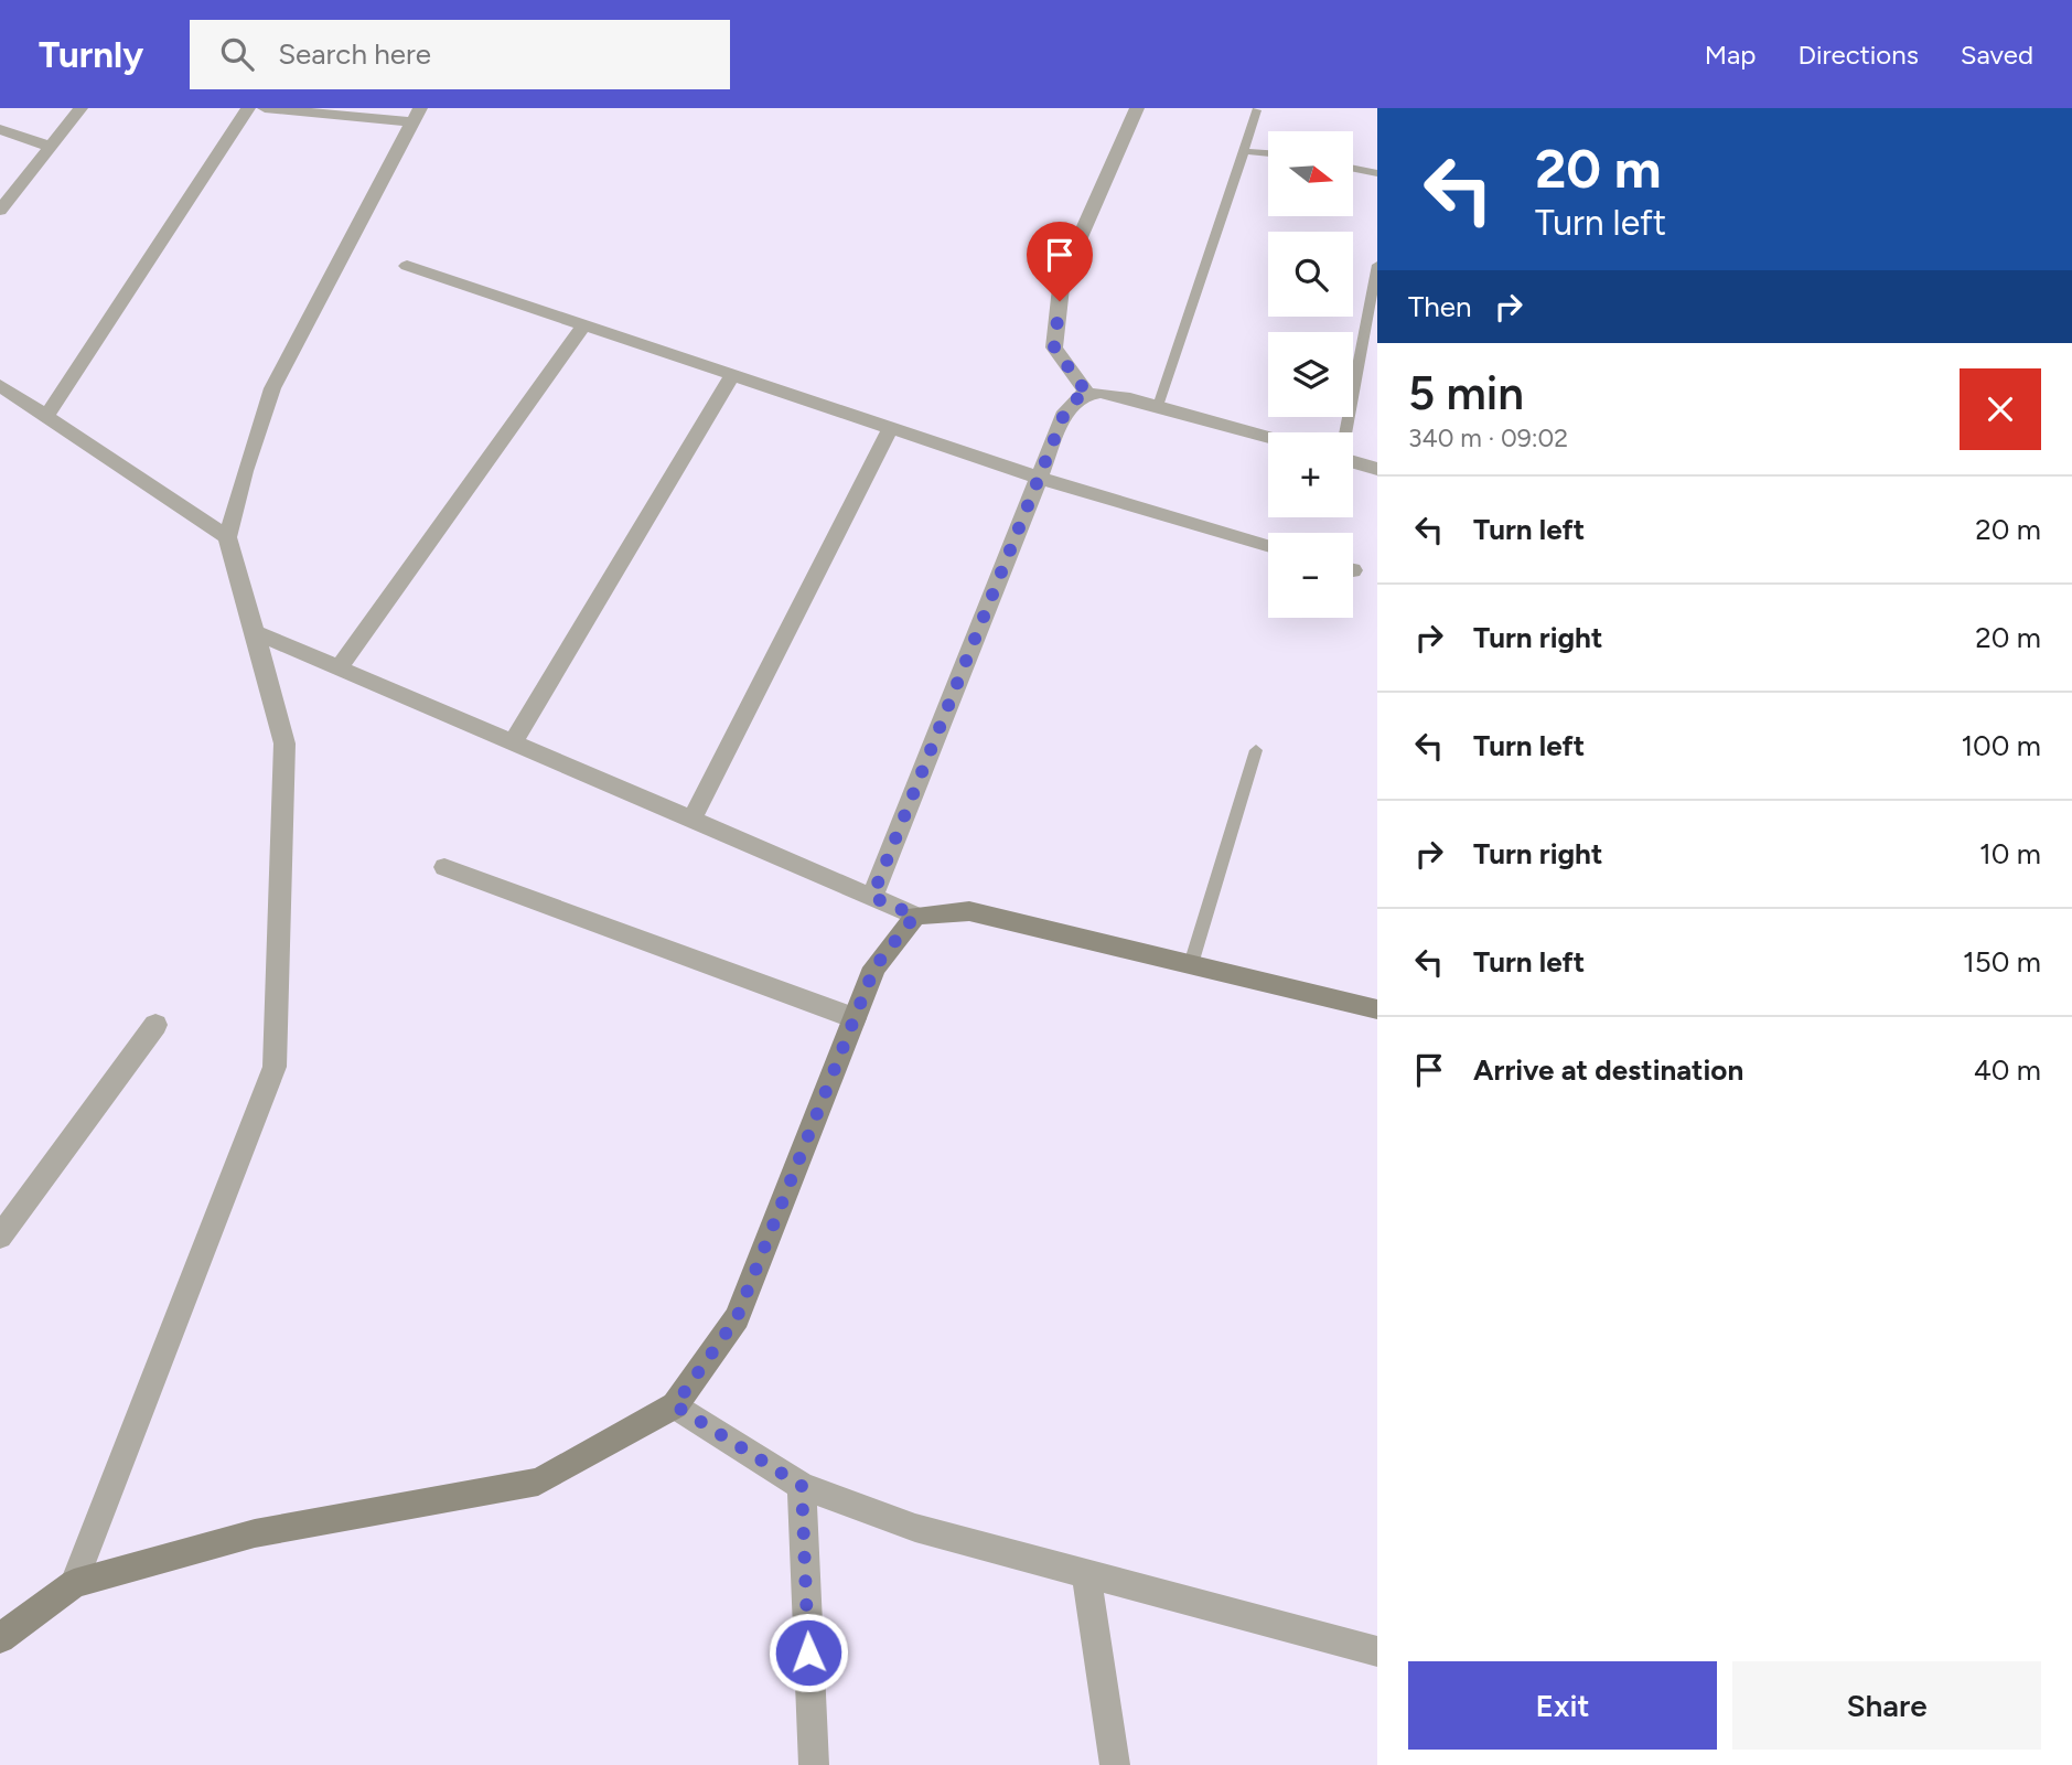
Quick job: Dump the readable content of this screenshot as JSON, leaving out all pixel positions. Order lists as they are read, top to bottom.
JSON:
{
  "north": "right",
  "page": {
    "header": "Turnly",
    "search": "Search here",
    "nav": ["Map", "Directions", "Saved"],
    "turn": ["20 m", "Turn left"],
    "map_buttons": ["+", "−"],
    "then": "Then",
    "heading": ["5 min", "340 m · 09:02"],
    "list": [
      {
        "name": "Turn left",
        "value": "20 m"
      },
      {
        "name": "Turn right",
        "value": "20 m"
      },
      {
        "name": "Turn left",
        "value": "100 m"
      },
      {
        "name": "Turn right",
        "value": "10 m"
      },
      {
        "name": "Turn left",
        "value": "150 m"
      },
      {
        "name": "Arrive at destination",
        "value": "40 m"
      }
    ],
    "buttons": ["Exit", "Share"]
  }
}
